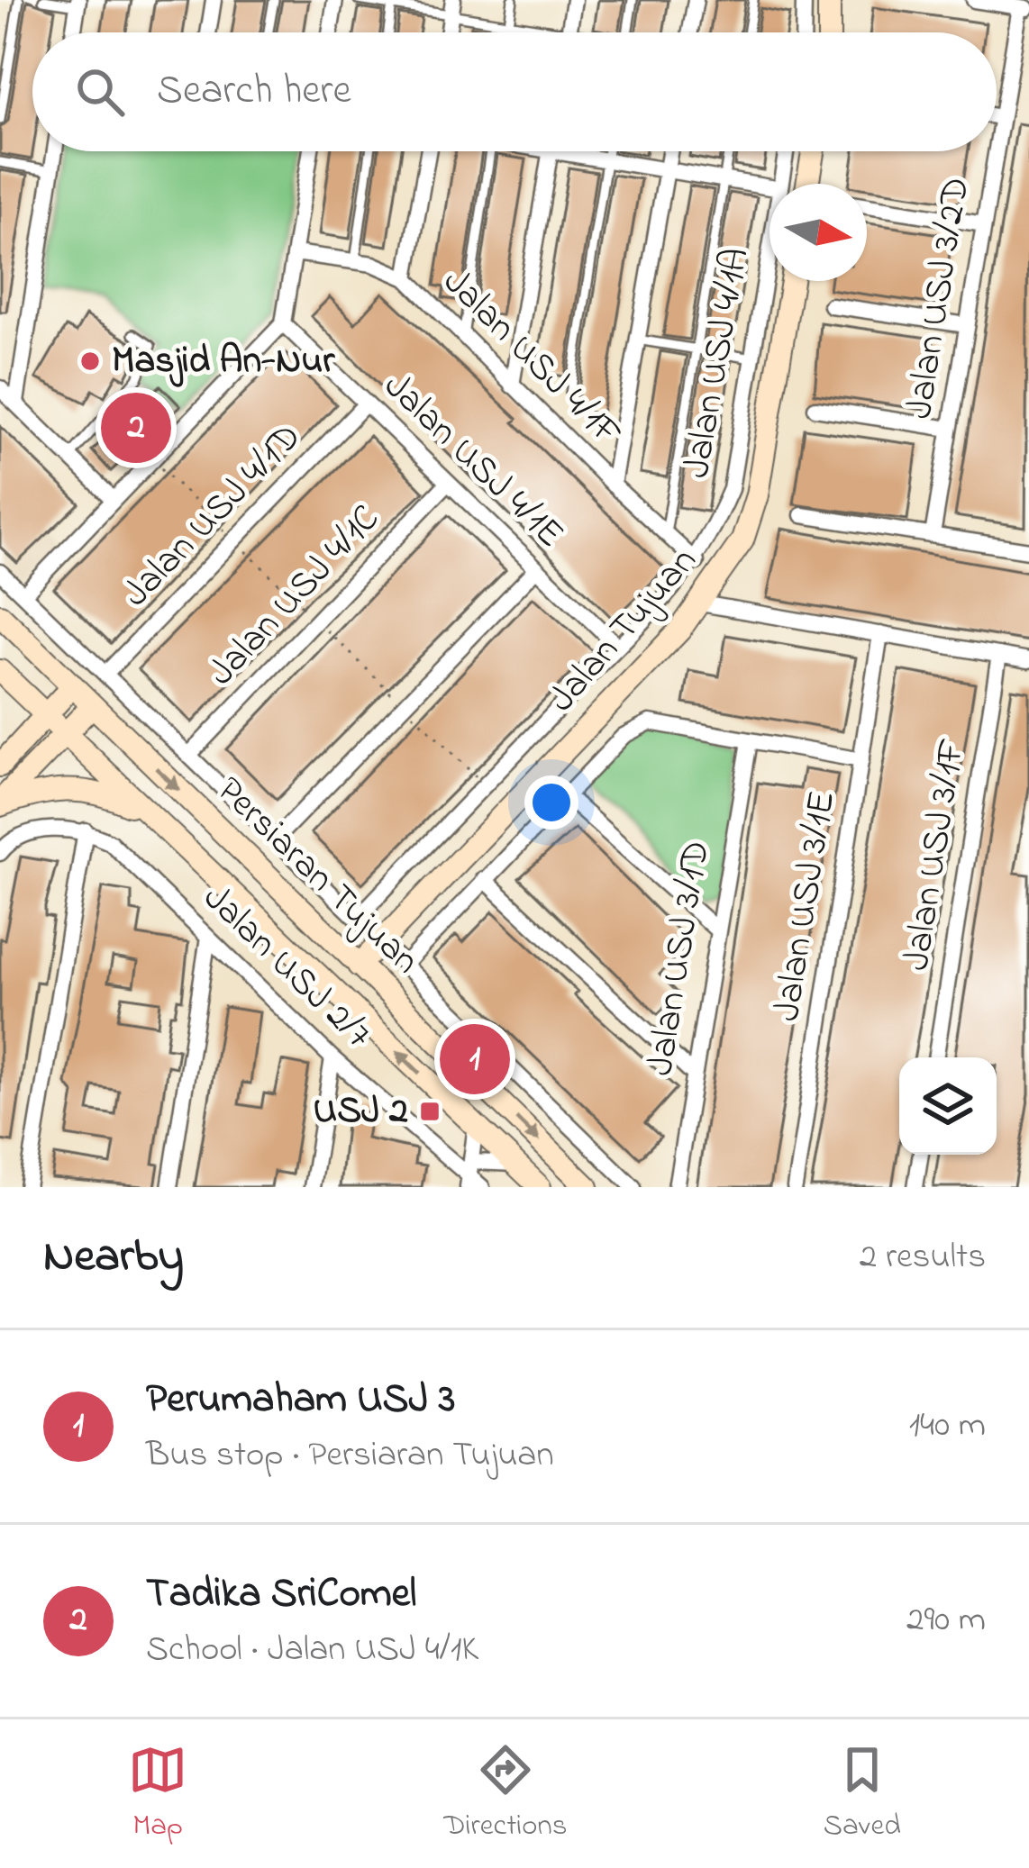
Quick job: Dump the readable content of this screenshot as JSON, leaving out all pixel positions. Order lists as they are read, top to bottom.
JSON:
{
  "streets": {
    "main road": ["Jalan Tujuan", "Persiaran Tujuan"],
    "street": [
      "Jalan USJ 3/2D",
      "Jalan USJ 4/1F",
      "Jalan USJ 4/1A",
      "Jalan USJ 4/1E",
      "Jalan USJ 4/1D",
      "Jalan USJ 4/1C",
      "Jalan USJ 3/1F",
      "Jalan USJ 3/1E",
      "Jalan USJ 3/1D",
      "Jalan USJ 2/7"
    ]
  },
  "crossings": [
    ["Jalan USJ 4/1F", "Jalan USJ 4/1A"],
    ["Jalan USJ 4/1A", "Jalan USJ 4/1E"],
    ["Jalan USJ 4/1E", "Jalan USJ 4/1D"],
    ["Jalan USJ 4/1E", "Jalan USJ 4/1C"],
    ["Jalan Tujuan", "Persiaran Tujuan"]
  ],
  "places": {
    "other": ["Masjid An-Nur"],
    "transit": ["USJ 2"]
  },
  "north": "right",
  "page": {
    "search": "Search here",
    "pins": ["2", "1"],
    "heading": ["Nearby", "2 results"],
    "list": [
      {
        "mark": "1",
        "name": "Perumaham USJ 3",
        "note": "Bus stop · Persiaran Tujuan",
        "value": "140 m"
      },
      {
        "mark": "2",
        "name": "Tadika SriComel",
        "note": "School · Jalan USJ 4/1K",
        "value": "290 m"
      }
    ],
    "nav": ["Map", "Directions", "Saved"]
  }
}
